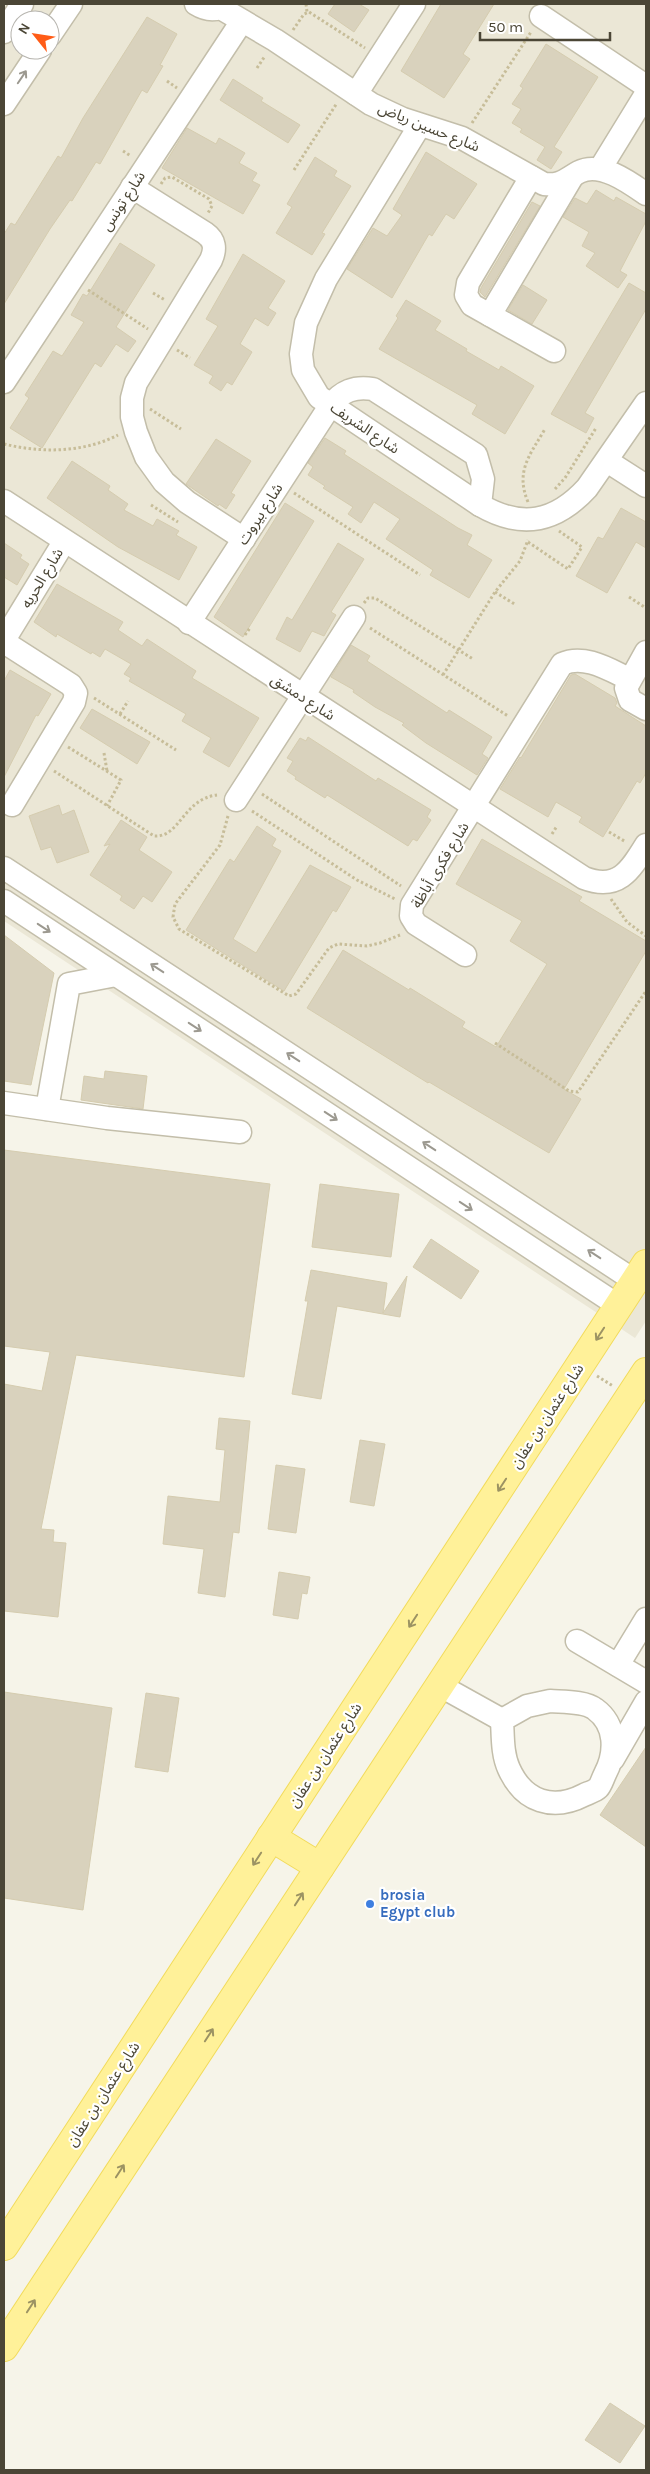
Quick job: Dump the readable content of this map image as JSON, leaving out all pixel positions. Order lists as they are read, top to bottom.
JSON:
{
  "streets": {
    "main road": ["شارع عثمان بن عفان"],
    "street": [
      "شارع حسين رياض",
      "شارع تونس",
      "شارع الشريف",
      "شارع بيروت",
      "شارع الحريه",
      "شارع دمشق",
      "شارع فكرى أباظة"
    ]
  },
  "crossings": [
    ["شارع حسين رياض", "شارع تونس"],
    ["شارع حسين رياض", "شارع الشريف"],
    ["شارع الشريف", "شارع بيروت"],
    ["شارع بيروت", "شارع دمشق"],
    ["شارع الحريه", "شارع دمشق"],
    ["شارع دمشق", "شارع فكرى أباظة"]
  ],
  "places": ["brosia Egypt club"],
  "scale_bar": "50 m",
  "north": "top left"
}
